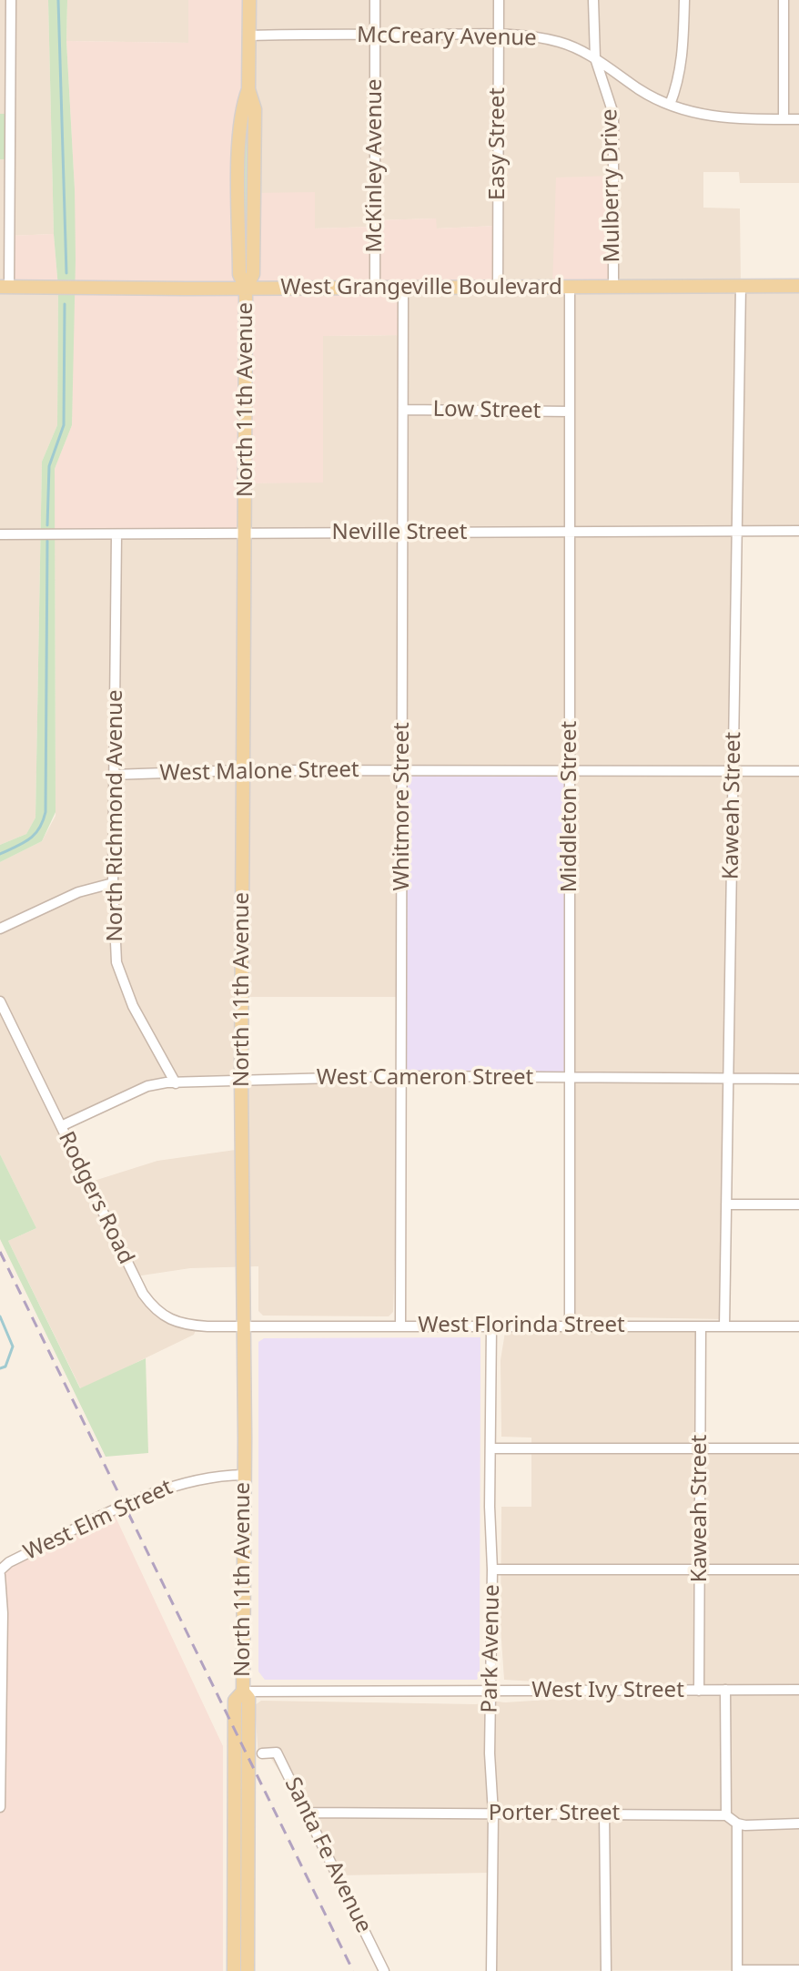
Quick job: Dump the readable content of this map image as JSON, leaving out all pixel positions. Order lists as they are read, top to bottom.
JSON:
{
  "streets": {
    "main road": ["West Grangeville Boulevard", "North 11th Avenue"],
    "street": [
      "McCreary Avenue",
      "Easy Street",
      "McKinley Avenue",
      "Mulberry Drive",
      "Low Street",
      "Neville Street",
      "West Malone Street",
      "Kaweah Street",
      "Whitmore Street",
      "Middleton Street",
      "North Richmond Avenue",
      "West Cameron Street",
      "Rodgers Road",
      "West Florinda Street",
      "West Elm Street",
      "Park Avenue",
      "West Ivy Street",
      "Porter Street",
      "Santa Fe Avenue"
    ]
  },
  "crossings": [
    ["McCreary Avenue", "Easy Street"],
    ["McCreary Avenue", "McKinley Avenue"],
    ["McCreary Avenue", "Mulberry Drive"],
    ["McCreary Avenue", "North 11th Avenue"],
    ["Easy Street", "West Grangeville Boulevard"],
    ["McKinley Avenue", "West Grangeville Boulevard"],
    ["Mulberry Drive", "West Grangeville Boulevard"],
    ["West Grangeville Boulevard", "North 11th Avenue"],
    ["West Grangeville Boulevard", "Kaweah Street"],
    ["West Grangeville Boulevard", "Whitmore Street"],
    ["West Grangeville Boulevard", "Middleton Street"],
    ["North 11th Avenue", "Neville Street"],
    ["North 11th Avenue", "West Malone Street"],
    ["North 11th Avenue", "West Cameron Street"],
    ["North 11th Avenue", "Rodgers Road"],
    ["North 11th Avenue", "West Florinda Street"],
    ["North 11th Avenue", "West Elm Street"],
    ["North 11th Avenue", "West Ivy Street"],
    ["Low Street", "Whitmore Street"],
    ["Low Street", "Middleton Street"],
    ["Neville Street", "Kaweah Street"],
    ["Neville Street", "Whitmore Street"],
    ["Neville Street", "Middleton Street"],
    ["Neville Street", "North Richmond Avenue"],
    ["West Malone Street", "Kaweah Street"],
    ["West Malone Street", "Whitmore Street"],
    ["West Malone Street", "Middleton Street"],
    ["West Malone Street", "North Richmond Avenue"],
    ["Kaweah Street", "West Cameron Street"],
    ["Kaweah Street", "West Florinda Street"],
    ["Kaweah Street", "West Ivy Street"],
    ["Whitmore Street", "West Cameron Street"],
    ["Whitmore Street", "West Florinda Street"],
    ["Middleton Street", "West Cameron Street"],
    ["Middleton Street", "West Florinda Street"],
    ["North Richmond Avenue", "West Cameron Street"],
    ["West Cameron Street", "Rodgers Road"],
    ["Rodgers Road", "West Florinda Street"],
    ["West Florinda Street", "Park Avenue"],
    ["Park Avenue", "West Ivy Street"],
    ["Park Avenue", "Porter Street"],
    ["Porter Street", "Santa Fe Avenue"]
  ]
}
